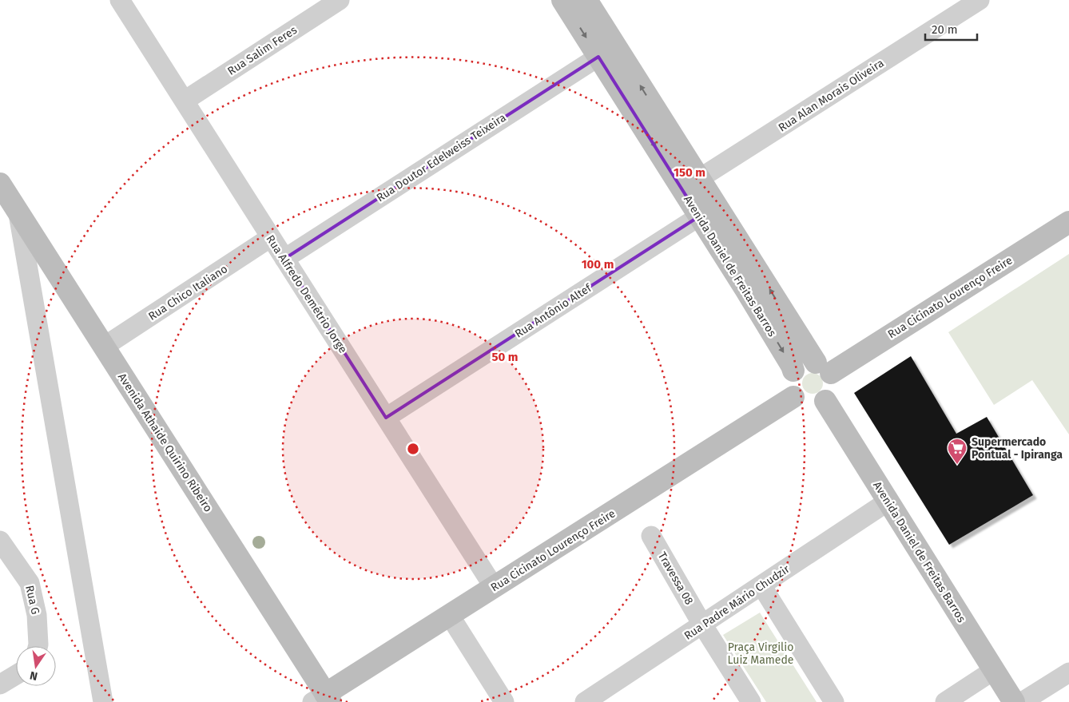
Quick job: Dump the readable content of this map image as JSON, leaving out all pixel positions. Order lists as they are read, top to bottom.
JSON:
{
  "streets": {
    "street": [
      "Rua Salim Feres",
      "Rua Alan Morais Oliveira",
      "Rua Doutor Edelweiss Teixeira",
      "Avenida Daniel de Freitas Barros",
      "Rua Chico Italiano",
      "Rua Alfredo Demétrio Jorge",
      "Rua Cicinato Lourenço Freire",
      "Rua Antônio Altef",
      "Avenida Athaide Quirino Ribeiro",
      "Travessa 08",
      "Rua G",
      "Rua Padre Mário Chudzir"
    ]
  },
  "crossings": [
    ["Rua Salim Feres", "Rua Alfredo Demétrio Jorge"],
    ["Rua Alan Morais Oliveira", "Avenida Daniel de Freitas Barros"],
    ["Rua Doutor Edelweiss Teixeira", "Avenida Daniel de Freitas Barros"],
    ["Rua Doutor Edelweiss Teixeira", "Rua Alfredo Demétrio Jorge"],
    ["Avenida Daniel de Freitas Barros", "Rua Cicinato Lourenço Freire"],
    ["Avenida Daniel de Freitas Barros", "Rua Antônio Altef"],
    ["Avenida Daniel de Freitas Barros", "Rua Padre Mário Chudzir"],
    ["Rua Chico Italiano", "Rua Alfredo Demétrio Jorge"],
    ["Rua Chico Italiano", "Avenida Athaide Quirino Ribeiro"],
    ["Rua Alfredo Demétrio Jorge", "Rua Cicinato Lourenço Freire"],
    ["Rua Alfredo Demétrio Jorge", "Rua Antônio Altef"],
    ["Rua Cicinato Lourenço Freire", "Avenida Athaide Quirino Ribeiro"],
    ["Travessa 08", "Rua Padre Mário Chudzir"]
  ],
  "parks": ["Praça Virgilio Luiz Mamede"],
  "places": {
    "supermarket": ["Supermercado Pontual - Ipiranga"]
  },
  "scale_bar": "20 m",
  "north": "bottom",
  "rings": ["150 m", "100 m", "50 m"]
}
